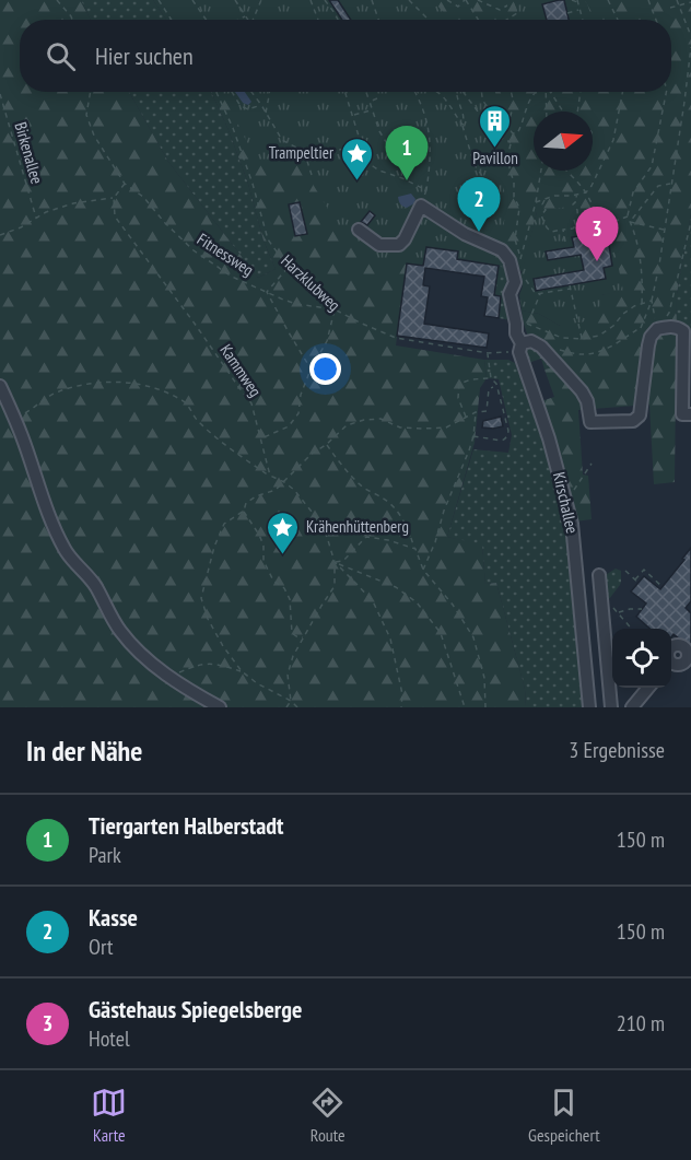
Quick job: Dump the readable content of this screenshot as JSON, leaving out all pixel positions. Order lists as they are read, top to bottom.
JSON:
{
  "streets": {
    "street": ["Kirschallee"],
    "path": [
      "Birkenallee",
      "Fitnessweg",
      "Harzklubweg",
      "Kammweg"
    ]
  },
  "crossings": [
    ["Fitnessweg", "Harzklubweg"],
    ["Harzklubweg", "Kirschallee"]
  ],
  "places": {
    "building": ["Pavillon"],
    "place": ["Trampeltier", "Krähenhüttenberg"]
  },
  "north": "right",
  "page": {
    "search": "Hier suchen",
    "pins": ["1", "2", "3"],
    "heading": ["In der Nähe", "3 Ergebnisse"],
    "list": [
      {
        "mark": "1",
        "name": "Tiergarten Halberstadt",
        "note": "Park",
        "value": "150 m"
      },
      {
        "mark": "2",
        "name": "Kasse",
        "note": "Ort",
        "value": "150 m"
      },
      {
        "mark": "3",
        "name": "Gästehaus Spiegelsberge",
        "note": "Hotel",
        "value": "210 m"
      }
    ],
    "nav": ["Karte", "Route", "Gespeichert"]
  }
}
